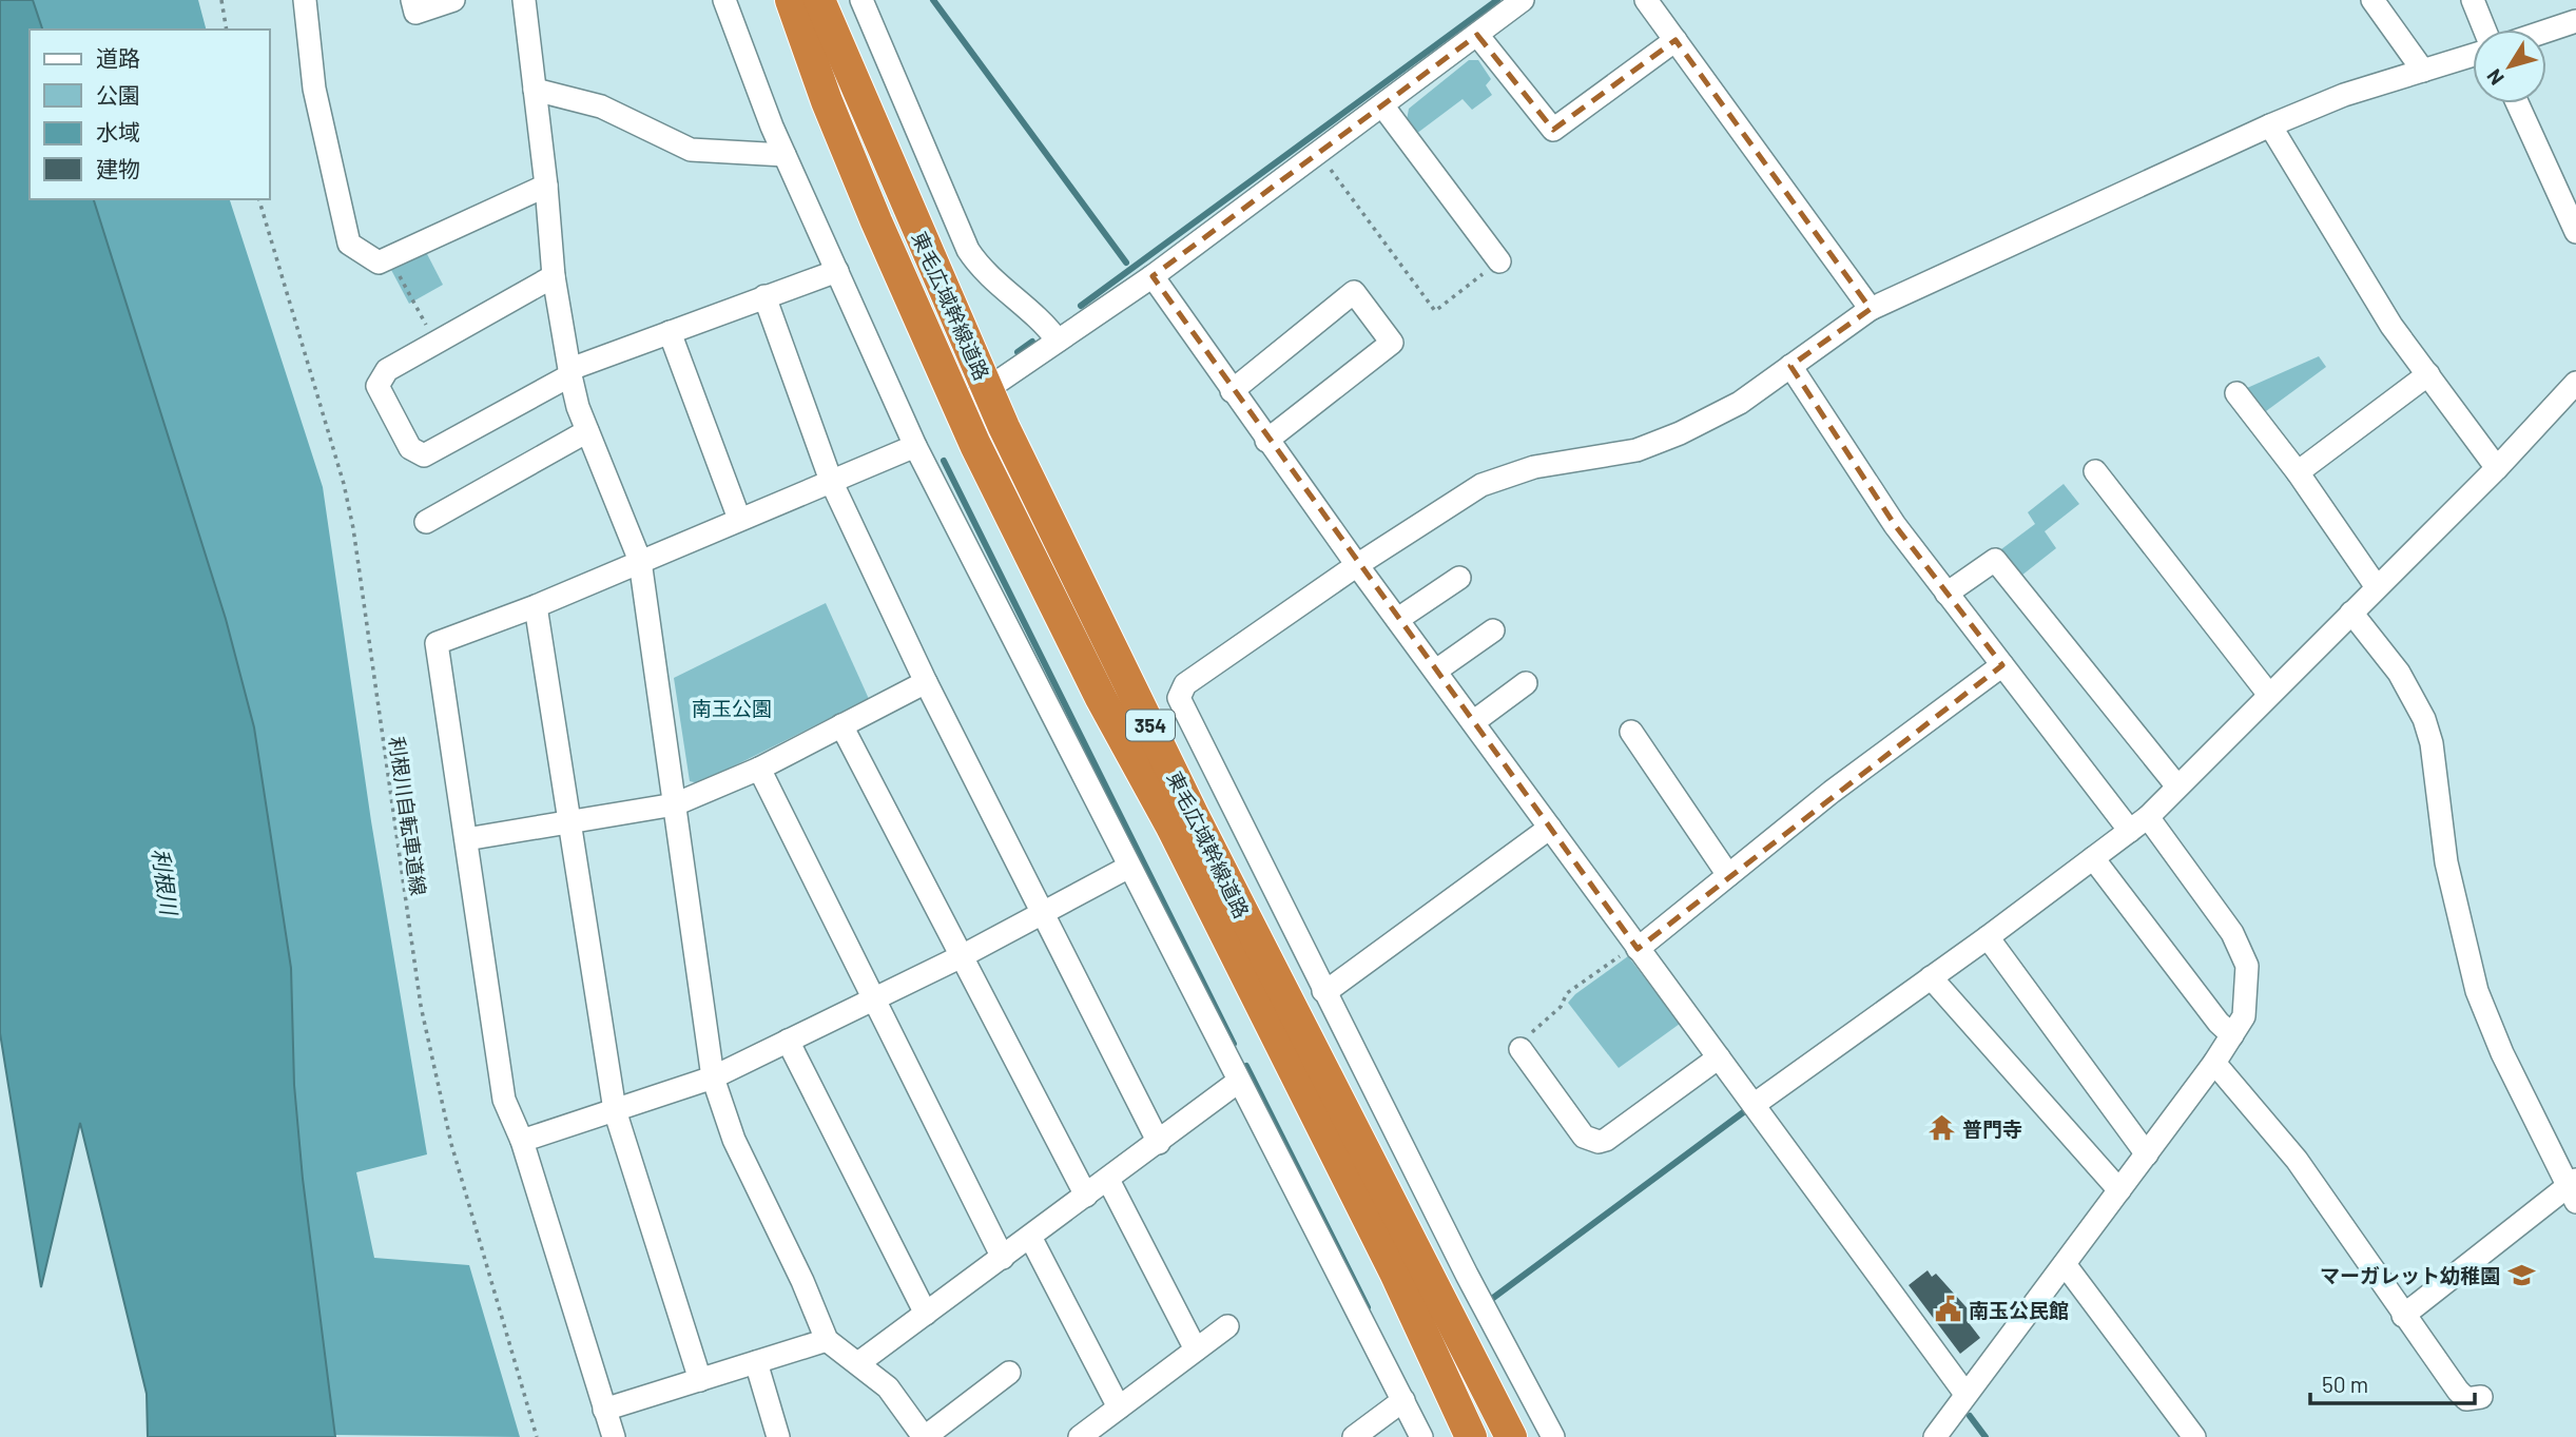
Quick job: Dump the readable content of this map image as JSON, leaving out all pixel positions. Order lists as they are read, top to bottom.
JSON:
{
  "streets": {
    "highway": ["東毛広域幹線道路", "354"],
    "path": ["利根川自転車道線"]
  },
  "water": ["利根川"],
  "parks": ["南玉公園"],
  "places": {
    "temple": ["普門寺"],
    "school or university": ["マーガレット幼稚園"],
    "public building": ["南玉公民館"]
  },
  "legend": [
    "道路",
    "公園",
    "水域",
    "建物"
  ],
  "scale_bar": "50 m",
  "north": "bottom left"
}
